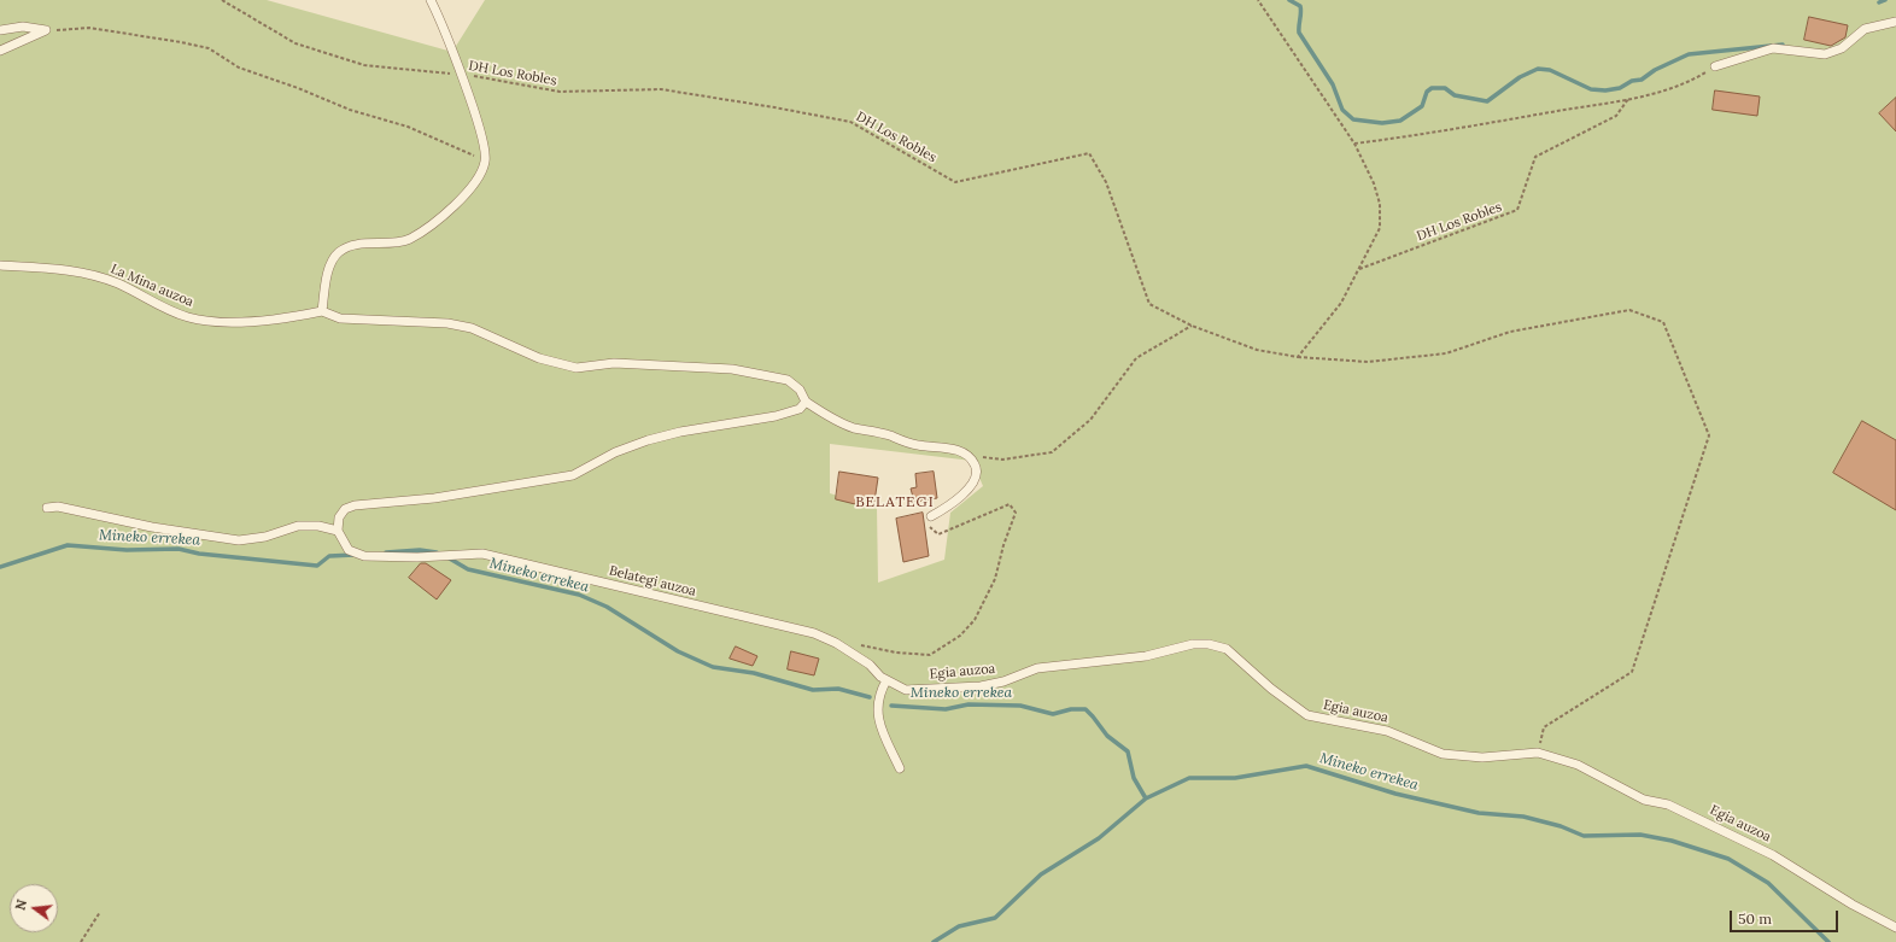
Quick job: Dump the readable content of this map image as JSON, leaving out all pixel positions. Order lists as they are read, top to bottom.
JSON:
{
  "streets": {
    "lane": ["La Mina auzoa", "Belategi auzoa", "Egia auzoa"],
    "path": ["DH Los Robles"]
  },
  "crossings": [
    ["DH Los Robles", "Egia auzoa"],
    ["Belategi auzoa", "Egia auzoa"]
  ],
  "districts": ["BELATEGI"],
  "water": ["Mineko errekea"],
  "scale_bar": "50 m",
  "north": "left"
}
